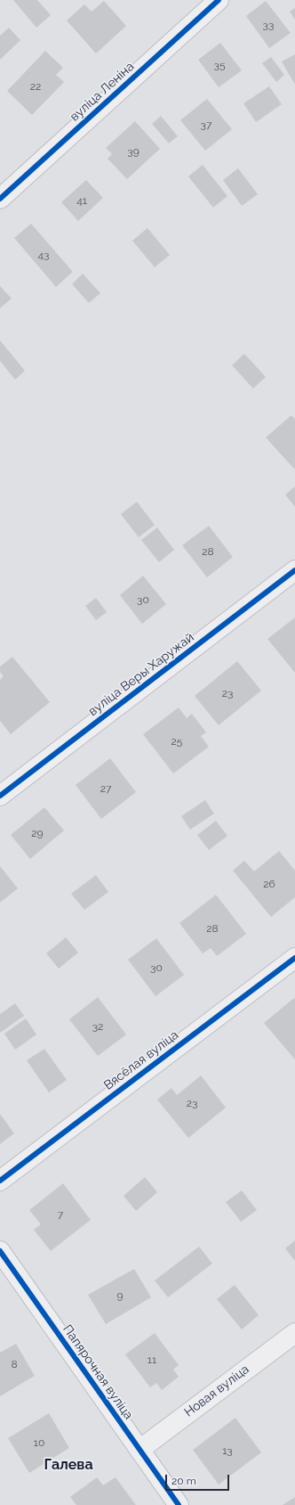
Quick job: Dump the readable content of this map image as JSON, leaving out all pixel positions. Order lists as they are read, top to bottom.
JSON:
{
  "streets": {
    "street": [
      "вуліца Леніна",
      "вуліца Веры Харужай",
      "Вясёлая вуліца",
      "Папярочная вуліца",
      "Новая вуліца"
    ]
  },
  "crossings": [
    ["Папярочная вуліца", "Новая вуліца"]
  ],
  "districts": ["Галева"],
  "house_numbers": [
    "33",
    "35",
    "22",
    "37",
    "39",
    "41",
    "43",
    "28",
    "30",
    "23",
    "25",
    "27",
    "29",
    "26",
    "28",
    "30",
    "32",
    "23",
    "7",
    "9",
    "11",
    "8",
    "10",
    "13"
  ],
  "scale_bar": "20 m"
}
